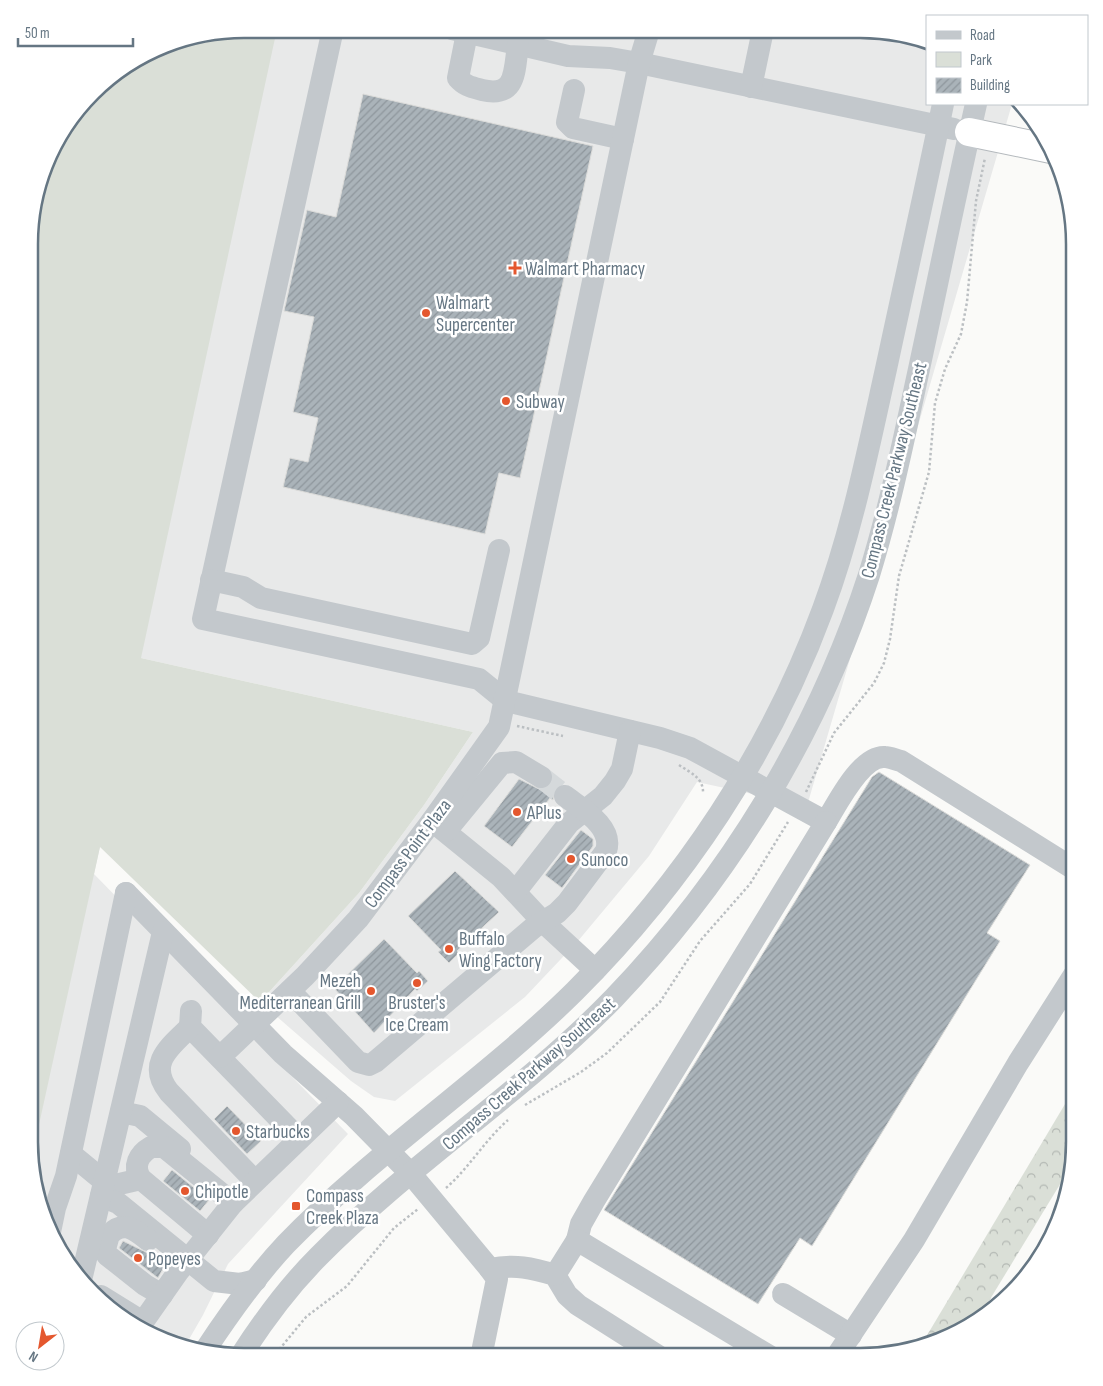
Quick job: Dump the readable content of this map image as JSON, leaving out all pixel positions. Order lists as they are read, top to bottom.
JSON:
{
  "streets": {
    "street": ["Compass Creek Parkway Southeast", "Compass Point Plaza"]
  },
  "places": {
    "health": ["Walmart Pharmacy"],
    "other": [
      "Walmart Supercenter",
      "Subway",
      "APlus",
      "Sunoco",
      "Buffalo Wing Factory",
      "Bruster's Ice Cream",
      "Mezeh Mediterranean Grill",
      "Starbucks",
      "Chipotle",
      "Popeyes"
    ],
    "transit": ["Compass Creek Plaza"]
  },
  "legend": ["Road", "Park", "Building"],
  "scale_bar": "50 m",
  "north": "bottom left"
}
